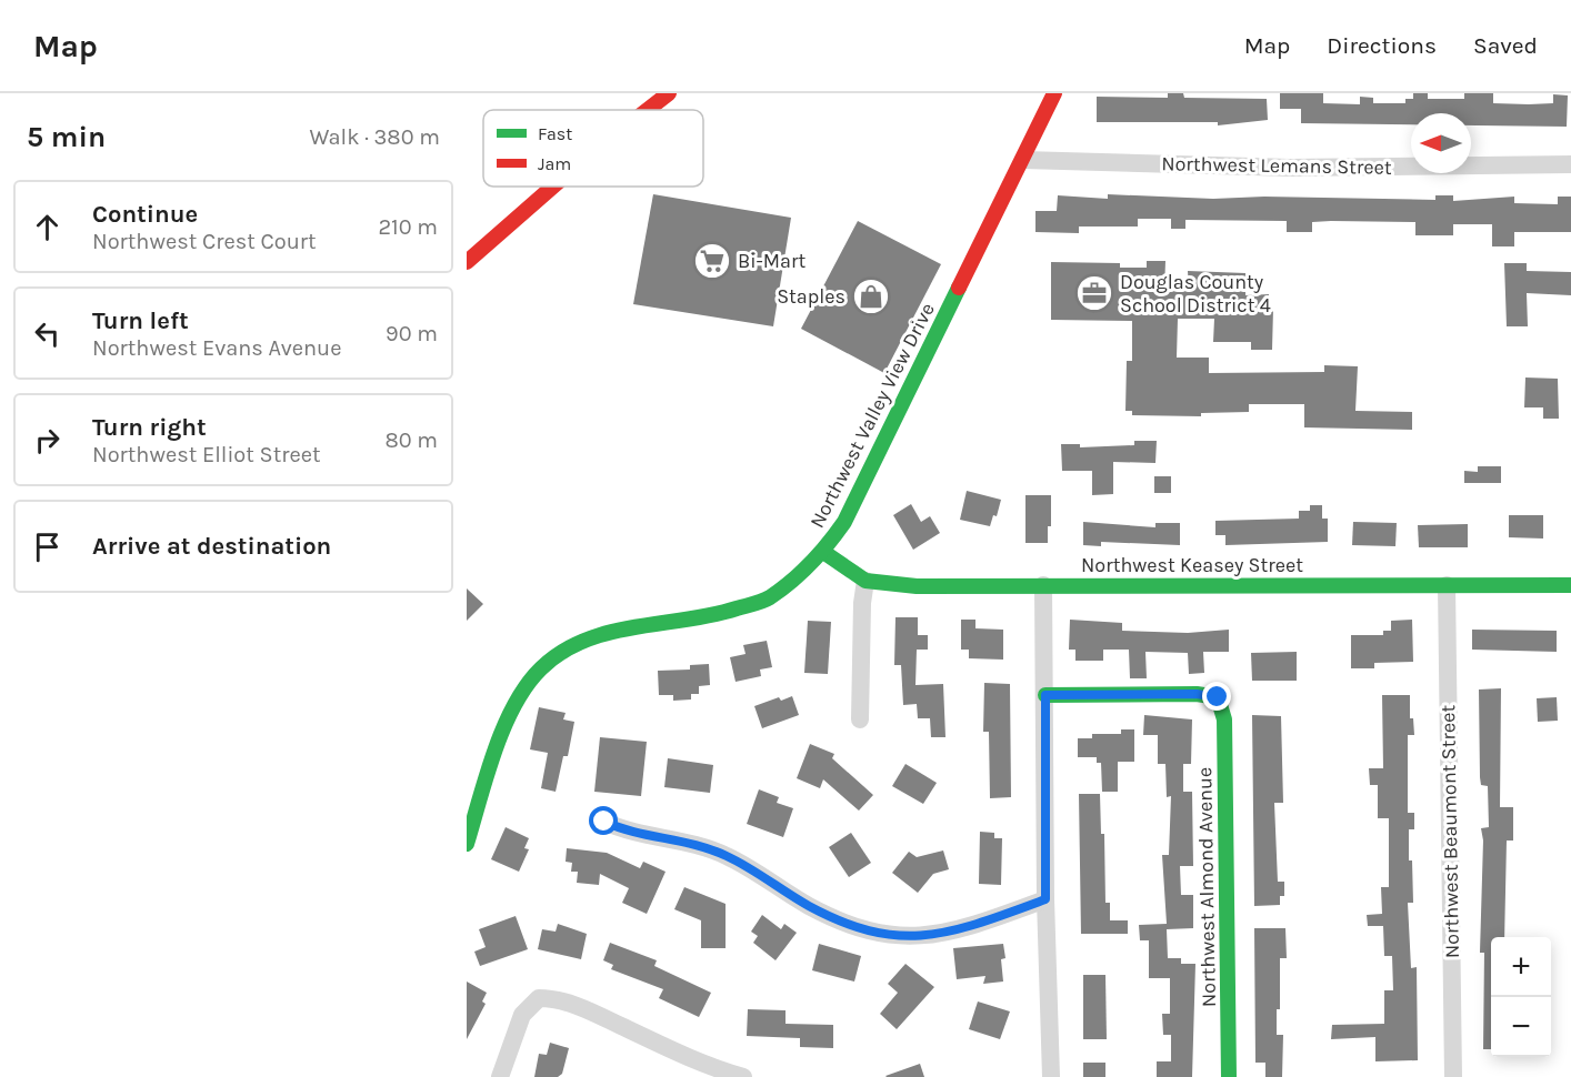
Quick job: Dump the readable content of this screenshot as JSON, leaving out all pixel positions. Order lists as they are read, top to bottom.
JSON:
{
  "streets": {
    "street": [
      "Northwest Lemans Street",
      "Northwest Valley View Drive",
      "Northwest Keasey Street",
      "Northwest Beaumont Street",
      "Northwest Almond Avenue"
    ]
  },
  "crossings": [
    ["Northwest Lemans Street", "Northwest Valley View Drive"],
    ["Northwest Valley View Drive", "Northwest Keasey Street"],
    ["Northwest Keasey Street", "Northwest Beaumont Street"]
  ],
  "places": {
    "supermarket": ["Bi-Mart"],
    "office": ["Douglas County School District 4"],
    "shop": ["Staples"]
  },
  "legend": ["Fast", "Jam"],
  "north": "left",
  "page": {
    "header": "Map",
    "nav": ["Map", "Directions", "Saved"],
    "heading": ["5 min", "Walk · 380 m"],
    "list": [
      ["Continue", "Northwest Crest Court", "210 m"],
      ["Turn left", "Northwest Evans Avenue", "90 m"],
      ["Turn right", "Northwest Elliot Street", "80 m"],
      "Arrive at destination"
    ],
    "map_buttons": ["+", "−"]
  }
}
